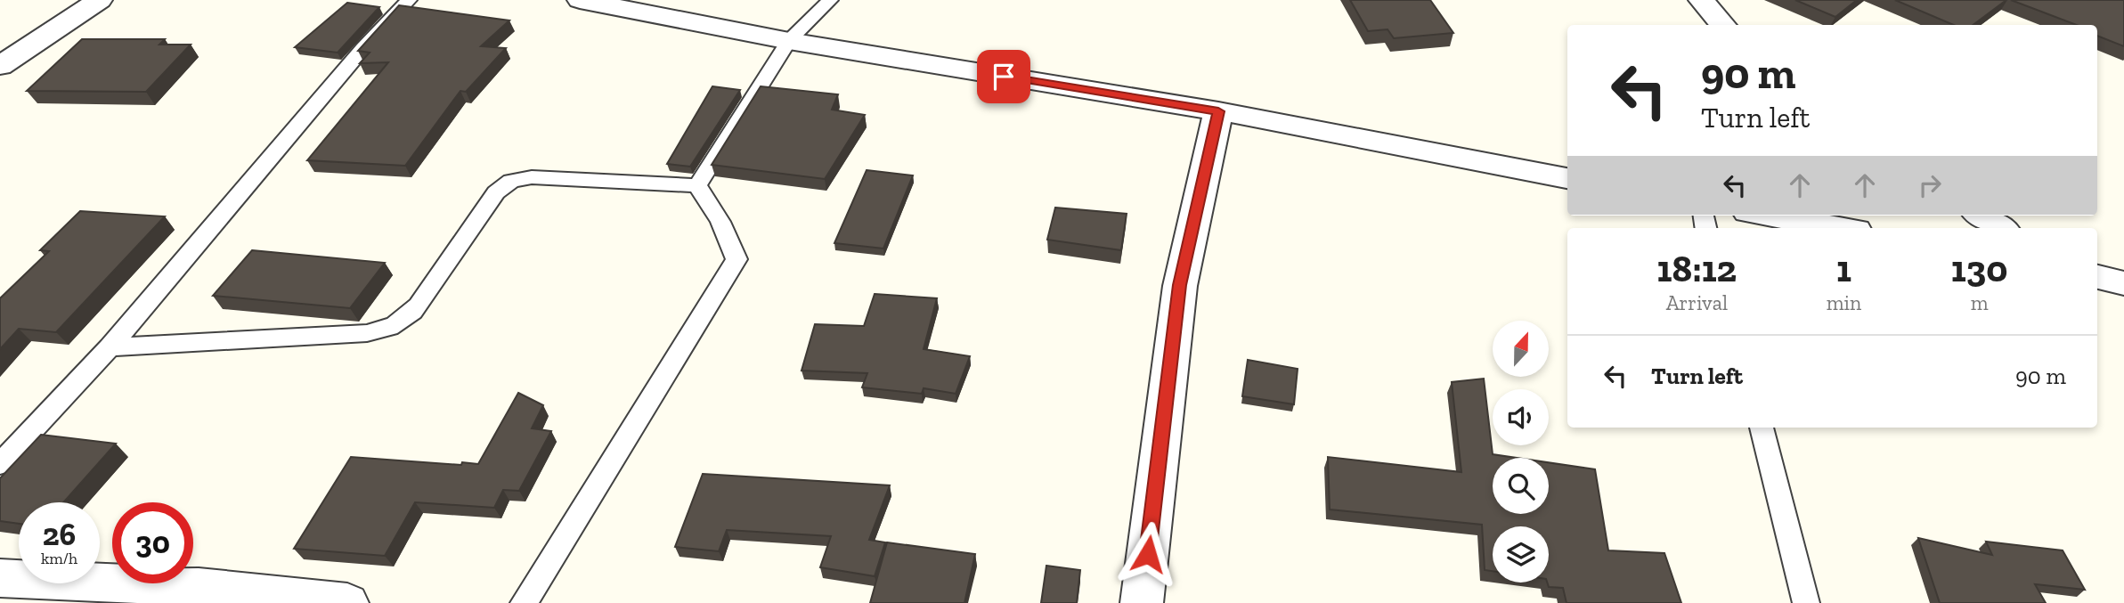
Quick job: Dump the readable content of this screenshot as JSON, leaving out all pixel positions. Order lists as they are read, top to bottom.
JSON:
{
  "north": "top",
  "page": {
    "turn": ["90 m", "Turn left"],
    "eta": [
      "18:12",
      "Arrival",
      "1",
      "min",
      "130",
      "m"
    ],
    "list": [
      {
        "name": "Turn left",
        "value": "90 m"
      }
    ],
    "speed": "26 km/h",
    "limit": "30"
  }
}
